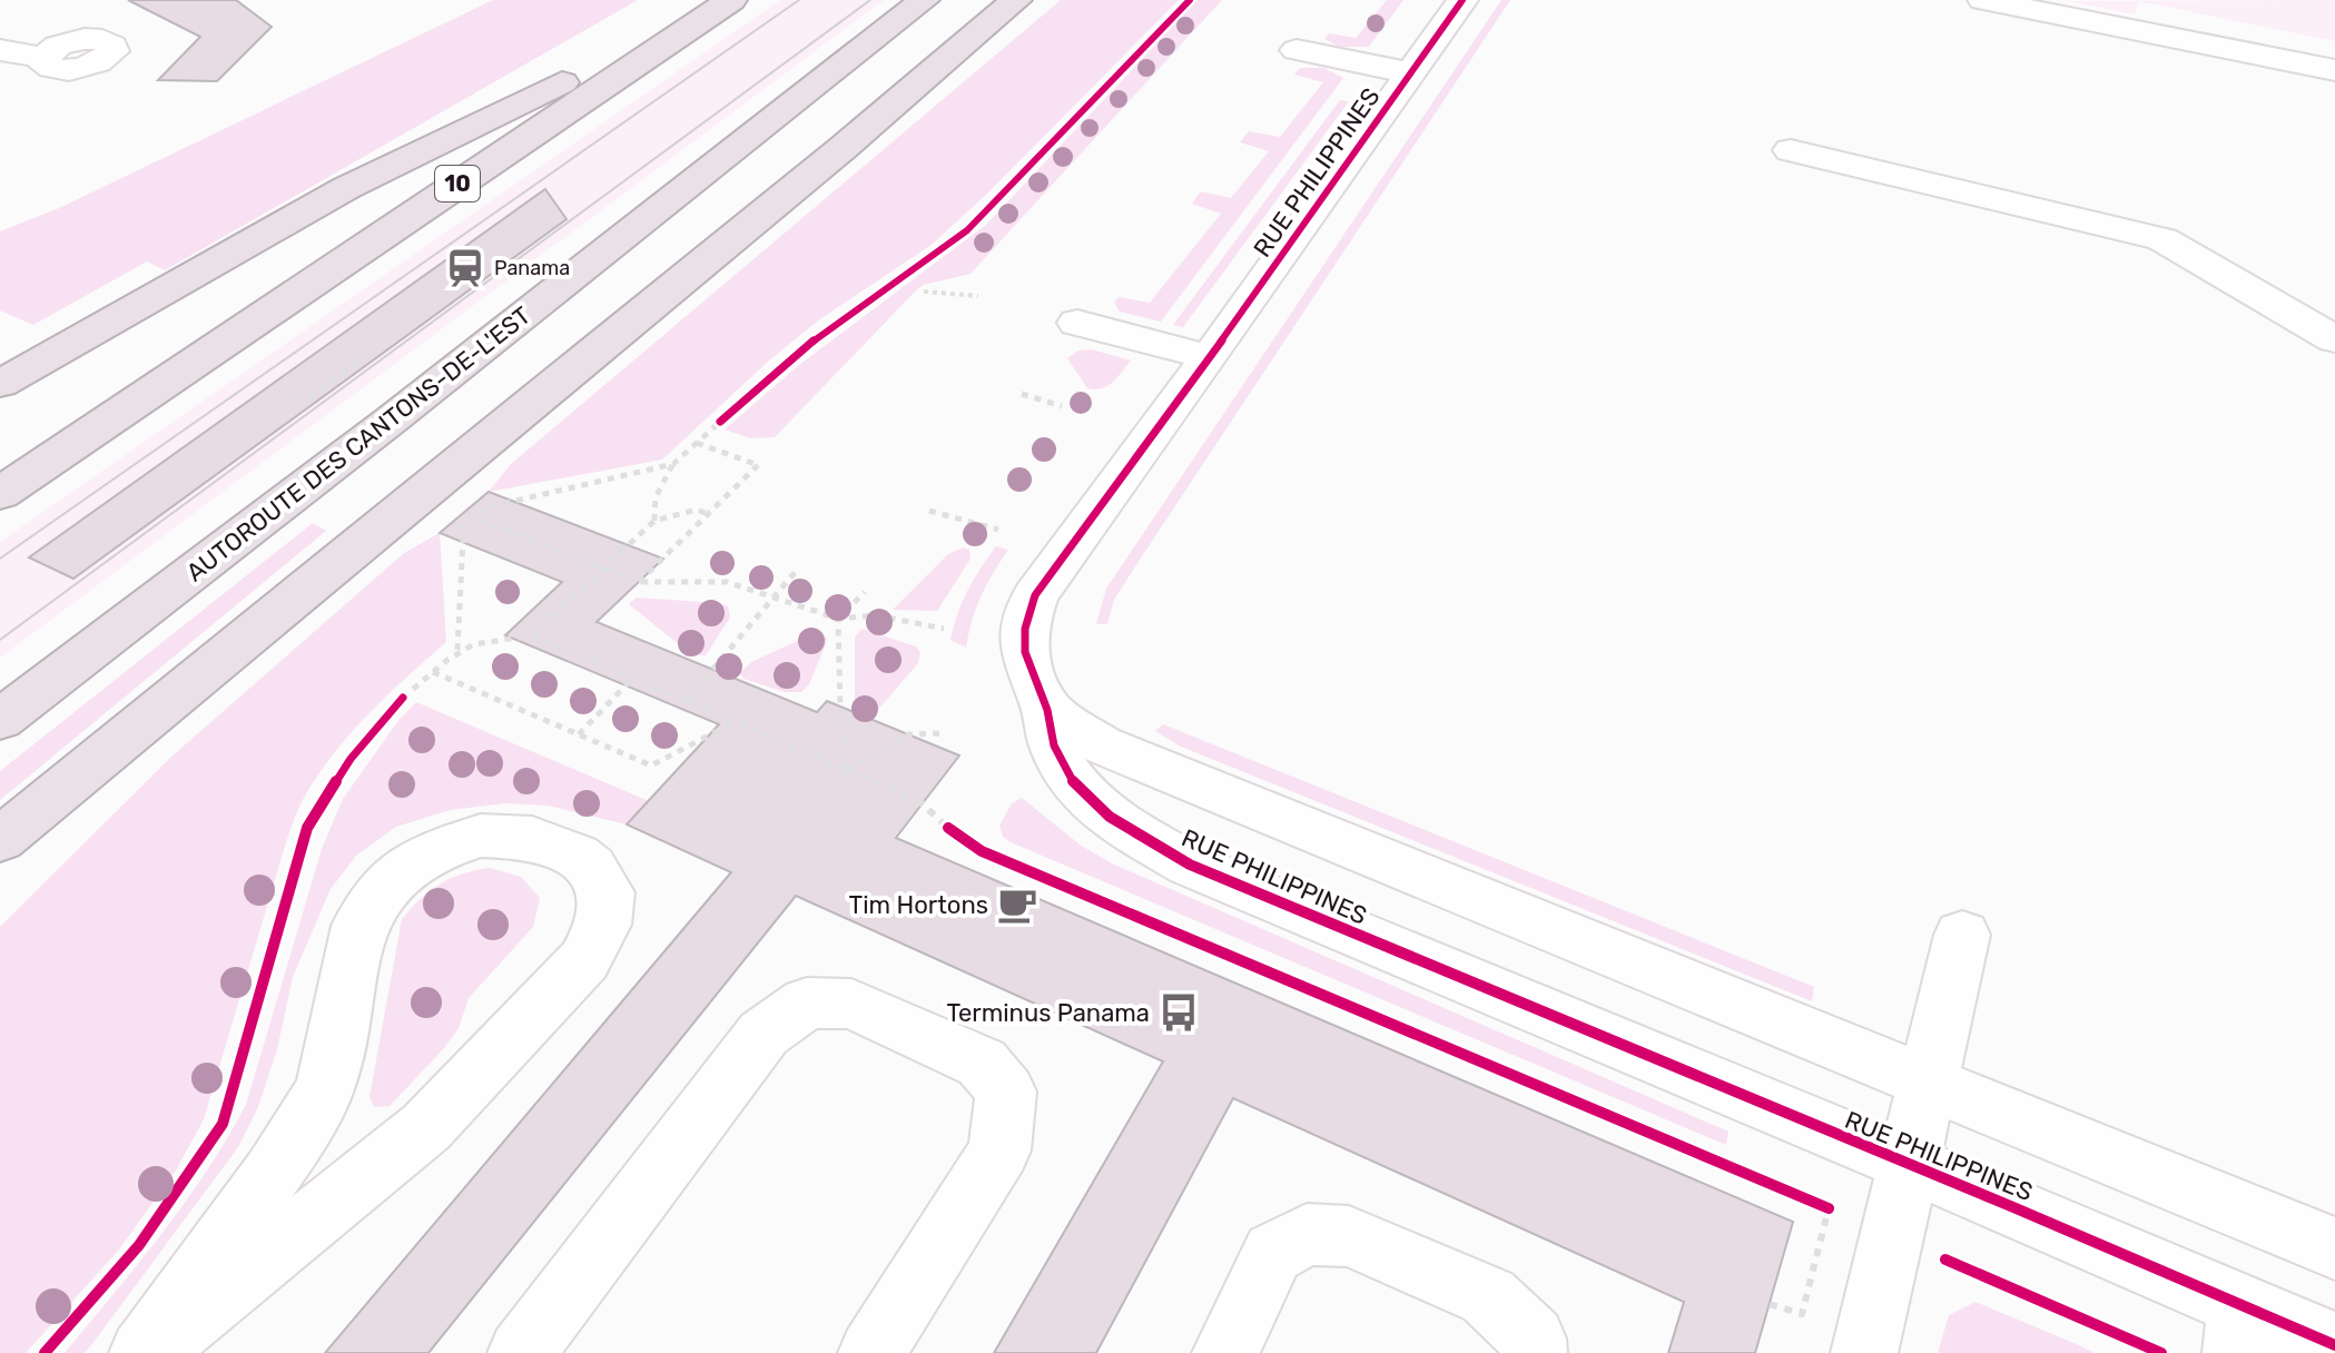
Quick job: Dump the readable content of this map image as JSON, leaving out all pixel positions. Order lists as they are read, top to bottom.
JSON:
{
  "streets": {
    "highway": ["10", "AUTOROUTE DES CANTONS-DE-L'EST"],
    "street": ["RUE PHILIPPINES"]
  },
  "places": {
    "station": ["Panama"],
    "cafe": ["Tim Hortons"],
    "bus stop": ["Terminus Panama"]
  }
}
